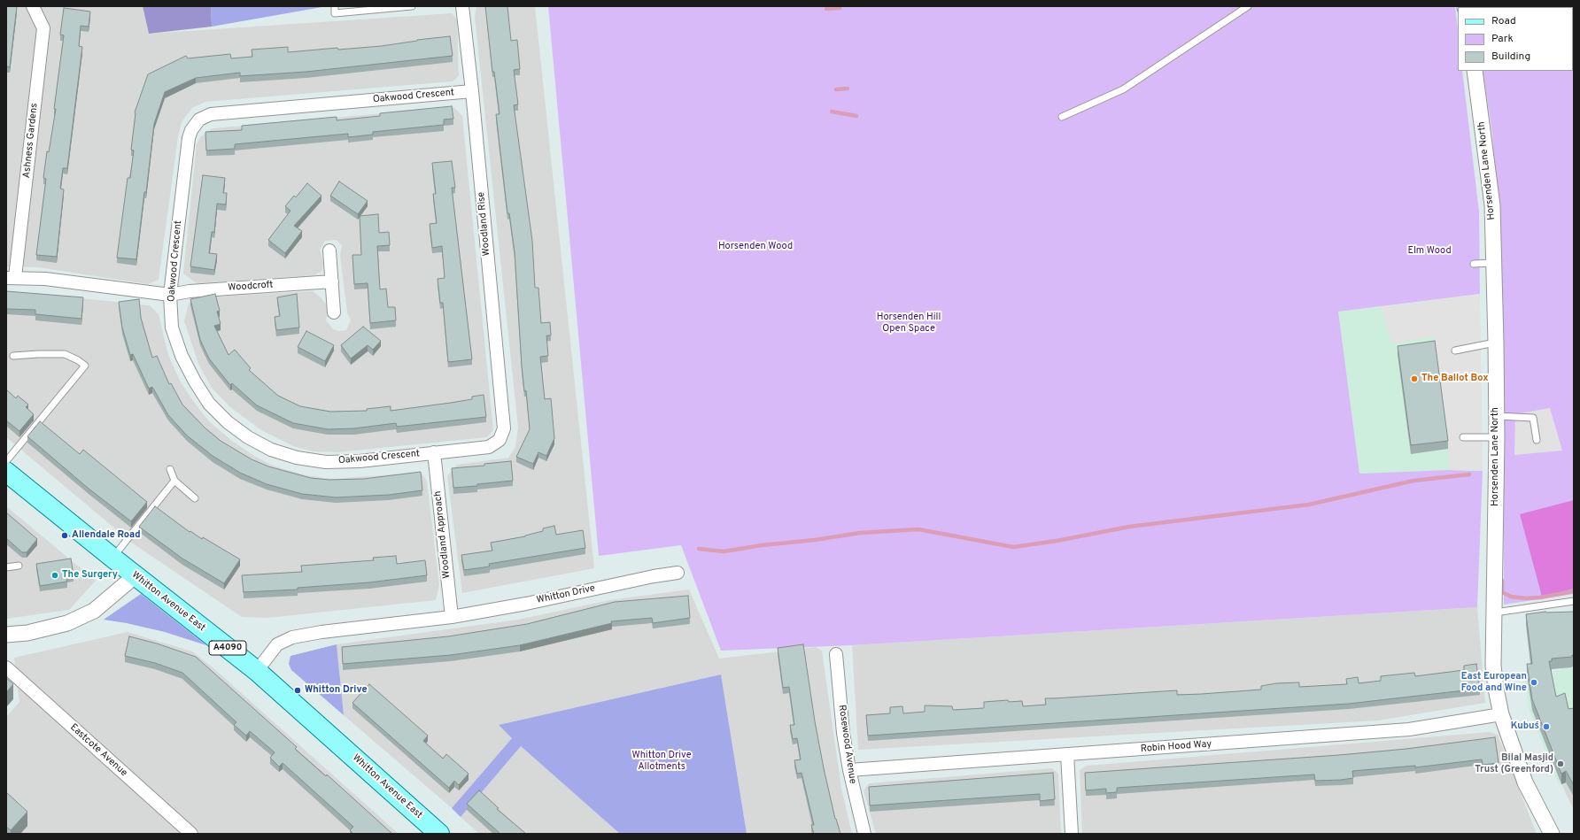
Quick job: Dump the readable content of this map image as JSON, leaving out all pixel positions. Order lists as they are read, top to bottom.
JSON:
{
  "streets": {
    "main road": ["Whitton Avenue East", "A4090"],
    "street": [
      "Oakwood Crescent",
      "Ashness Gardens",
      "Horsenden Lane North",
      "Woodland Rise",
      "Woodcroft",
      "Woodland Approach",
      "Whitton Drive",
      "Rosewood Avenue",
      "Robin Hood Way",
      "Eastcote Avenue"
    ]
  },
  "crossings": [
    ["Oakwood Crescent", "Ashness Gardens"],
    ["Oakwood Crescent", "Woodland Rise"],
    ["Oakwood Crescent", "Woodcroft"],
    ["Oakwood Crescent", "Woodland Approach"],
    ["Ashness Gardens", "Woodcroft"],
    ["Horsenden Lane North", "Robin Hood Way"],
    ["Woodland Approach", "Whitton Drive"],
    ["Whitton Drive", "Whitton Avenue East"],
    ["Rosewood Avenue", "Robin Hood Way"]
  ],
  "parks": [
    "Horsenden Wood",
    "Elm Wood",
    "Horsenden Hill Open Space",
    "Whitton Drive Allotments"
  ],
  "places": [
    "The Ballot Box",
    "Allendale Road",
    "The Surgery",
    "East European Food and Wine",
    "Whitton Drive",
    "Kubuś",
    "Bilal Masjid Trust (Greenford)"
  ],
  "legend": ["Road", "Park", "Building"]
}
